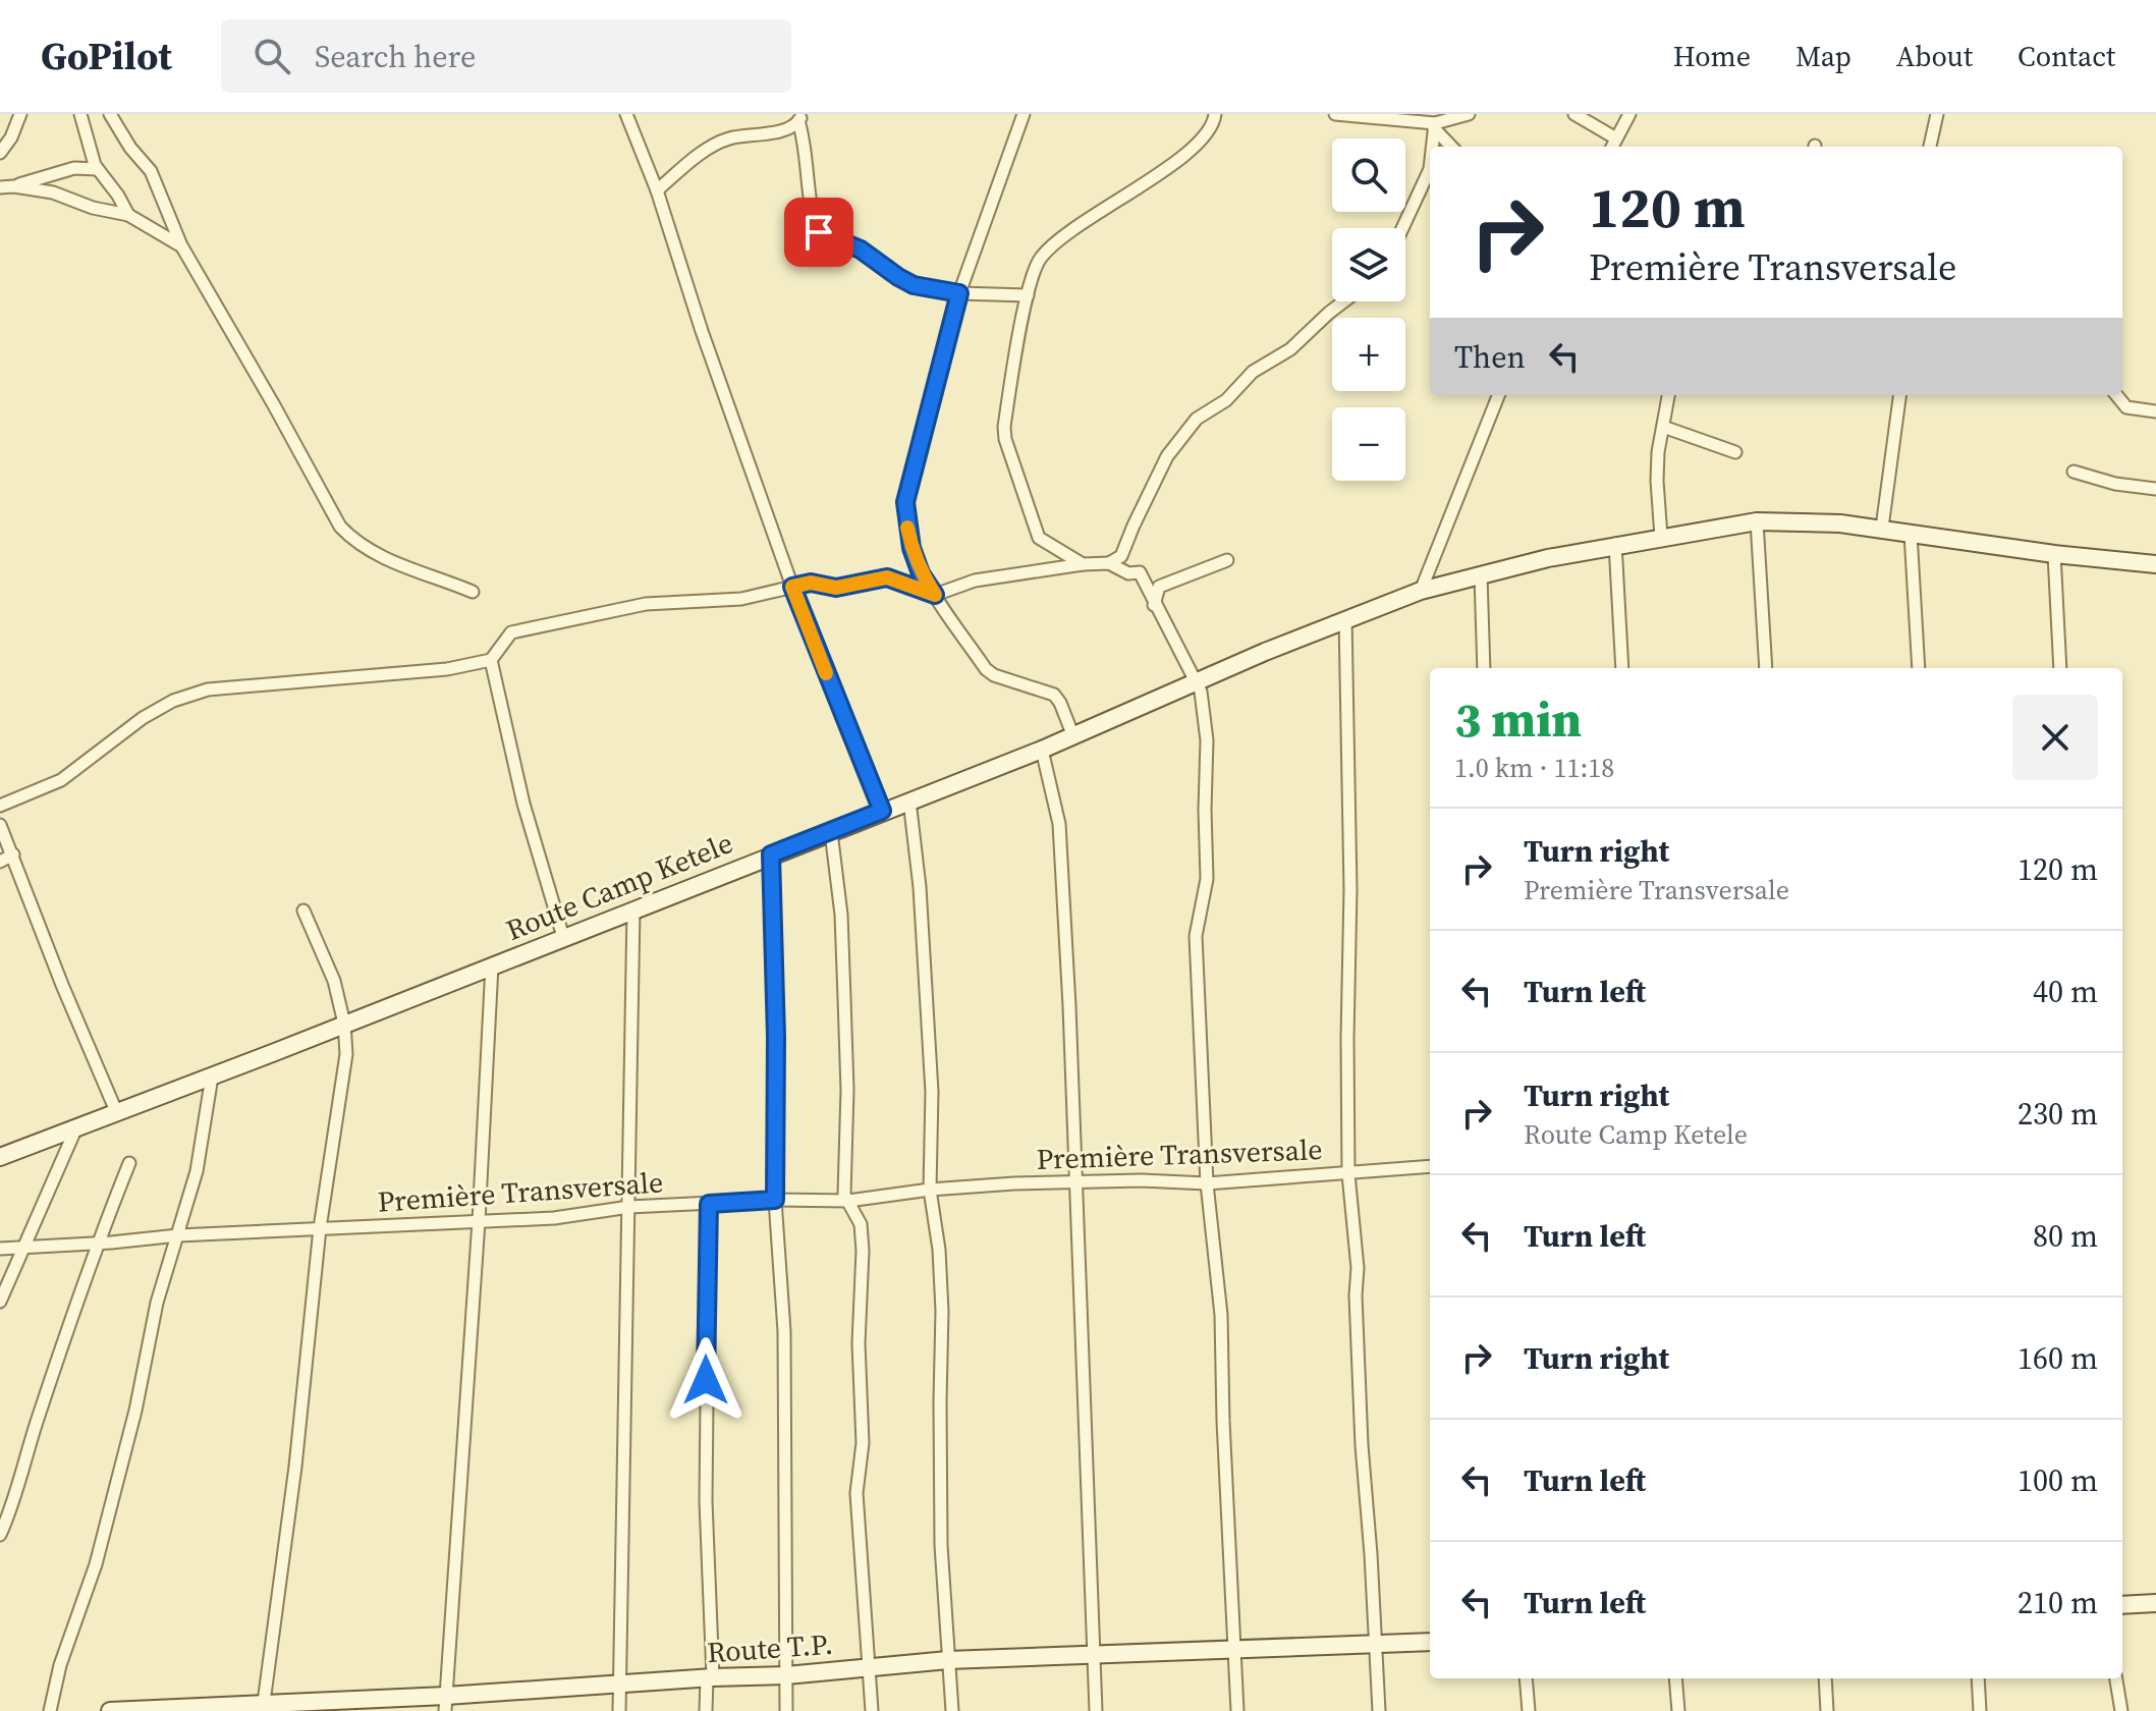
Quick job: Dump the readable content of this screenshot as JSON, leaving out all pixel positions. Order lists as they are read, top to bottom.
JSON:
{
  "streets": {
    "street": ["Route Camp Ketele", "Première Transversale", "Route T.P."]
  },
  "page": {
    "header": "GoPilot",
    "search": "Search here",
    "nav": [
      "Home",
      "Map",
      "About",
      "Contact"
    ],
    "map_buttons": ["+", "−"],
    "turn": ["120 m", "Première Transversale"],
    "then": "Then",
    "heading": ["3 min", "1.0 km · 11:18"],
    "list": [
      {
        "name": "Turn right",
        "note": "Première Transversale",
        "value": "120 m"
      },
      {
        "name": "Turn left",
        "value": "40 m"
      },
      {
        "name": "Turn right",
        "note": "Route Camp Ketele",
        "value": "230 m"
      },
      {
        "name": "Turn left",
        "value": "80 m"
      },
      {
        "name": "Turn right",
        "value": "160 m"
      },
      {
        "name": "Turn left",
        "value": "100 m"
      },
      {
        "name": "Turn left",
        "value": "210 m"
      }
    ]
  }
}
